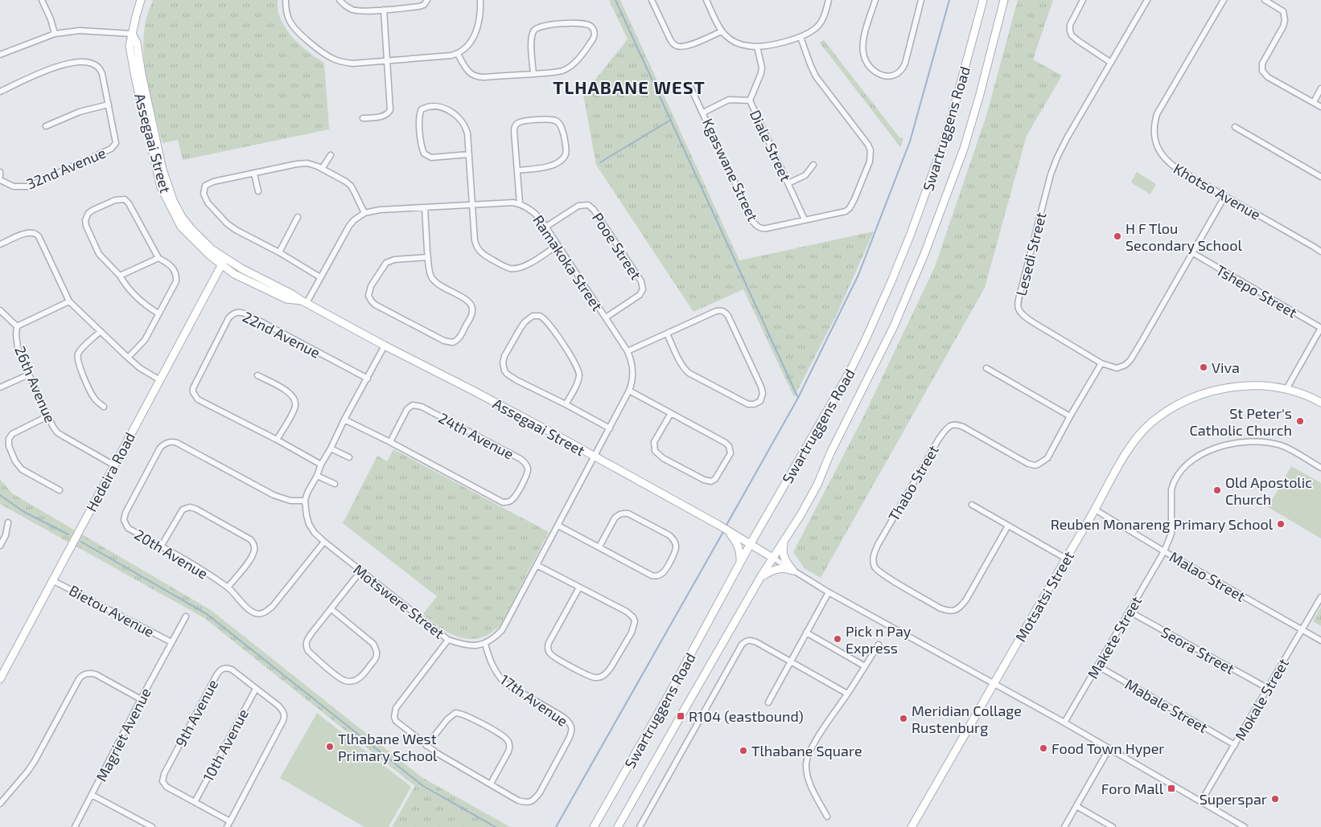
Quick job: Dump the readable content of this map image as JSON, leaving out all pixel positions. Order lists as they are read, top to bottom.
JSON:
{
  "streets": {
    "street": [
      "Swartruggens Road",
      "Assegaai Street",
      "Diale Street",
      "32nd Avenue",
      "Kgaswane Street",
      "Khotso Avenue",
      "Pooe Street",
      "Lesedi Street",
      "Ramakoka Street",
      "Tshepo Street",
      "22nd Avenue",
      "26th Avenue",
      "24th Avenue",
      "Hedeira Road",
      "Thabo Street",
      "20th Avenue",
      "Malao Street",
      "Motsatsi Street",
      "Motswere Street",
      "Bietou Avenue",
      "Makete Street",
      "Seora Street",
      "Mokale Street",
      "17th Avenue",
      "Mabale Street",
      "9th Avenue",
      "Magriet Avenue",
      "10th Avenue"
    ]
  },
  "crossings": [
    ["Swartruggens Road", "Assegaai Street"],
    ["Assegaai Street", "Ramakoka Street"],
    ["Assegaai Street", "Hedeira Road"],
    ["Diale Street", "Kgaswane Street"],
    ["Khotso Avenue", "Lesedi Street"],
    ["Pooe Street", "Ramakoka Street"],
    ["Lesedi Street", "Tshepo Street"],
    ["Lesedi Street", "Thabo Street"],
    ["26th Avenue", "Hedeira Road"],
    ["Hedeira Road", "Bietou Avenue"],
    ["20th Avenue", "Motswere Street"],
    ["Malao Street", "Motsatsi Street"],
    ["Malao Street", "Makete Street"],
    ["Malao Street", "Mokale Street"],
    ["Motswere Street", "17th Avenue"],
    ["Bietou Avenue", "Magriet Avenue"],
    ["Makete Street", "Seora Street"],
    ["Makete Street", "Mabale Street"],
    ["Seora Street", "Mokale Street"],
    ["Mokale Street", "Mabale Street"],
    ["9th Avenue", "10th Avenue"]
  ],
  "districts": ["TLHABANE WEST"],
  "places": {
    "other": [
      "H F Tlou Secondary School",
      "Viva",
      "St Peter's Catholic Church",
      "Old Apostolic Church",
      "Reuben Monareng Primary School",
      "Pick n Pay Express",
      "Meridian Collage Rustenburg",
      "Tlhabane West Primary School",
      "Food Town Hyper",
      "Tlhabane Square",
      "Superspar"
    ],
    "transit": ["R104 (eastbound)", "Foro Mall"]
  }
}
